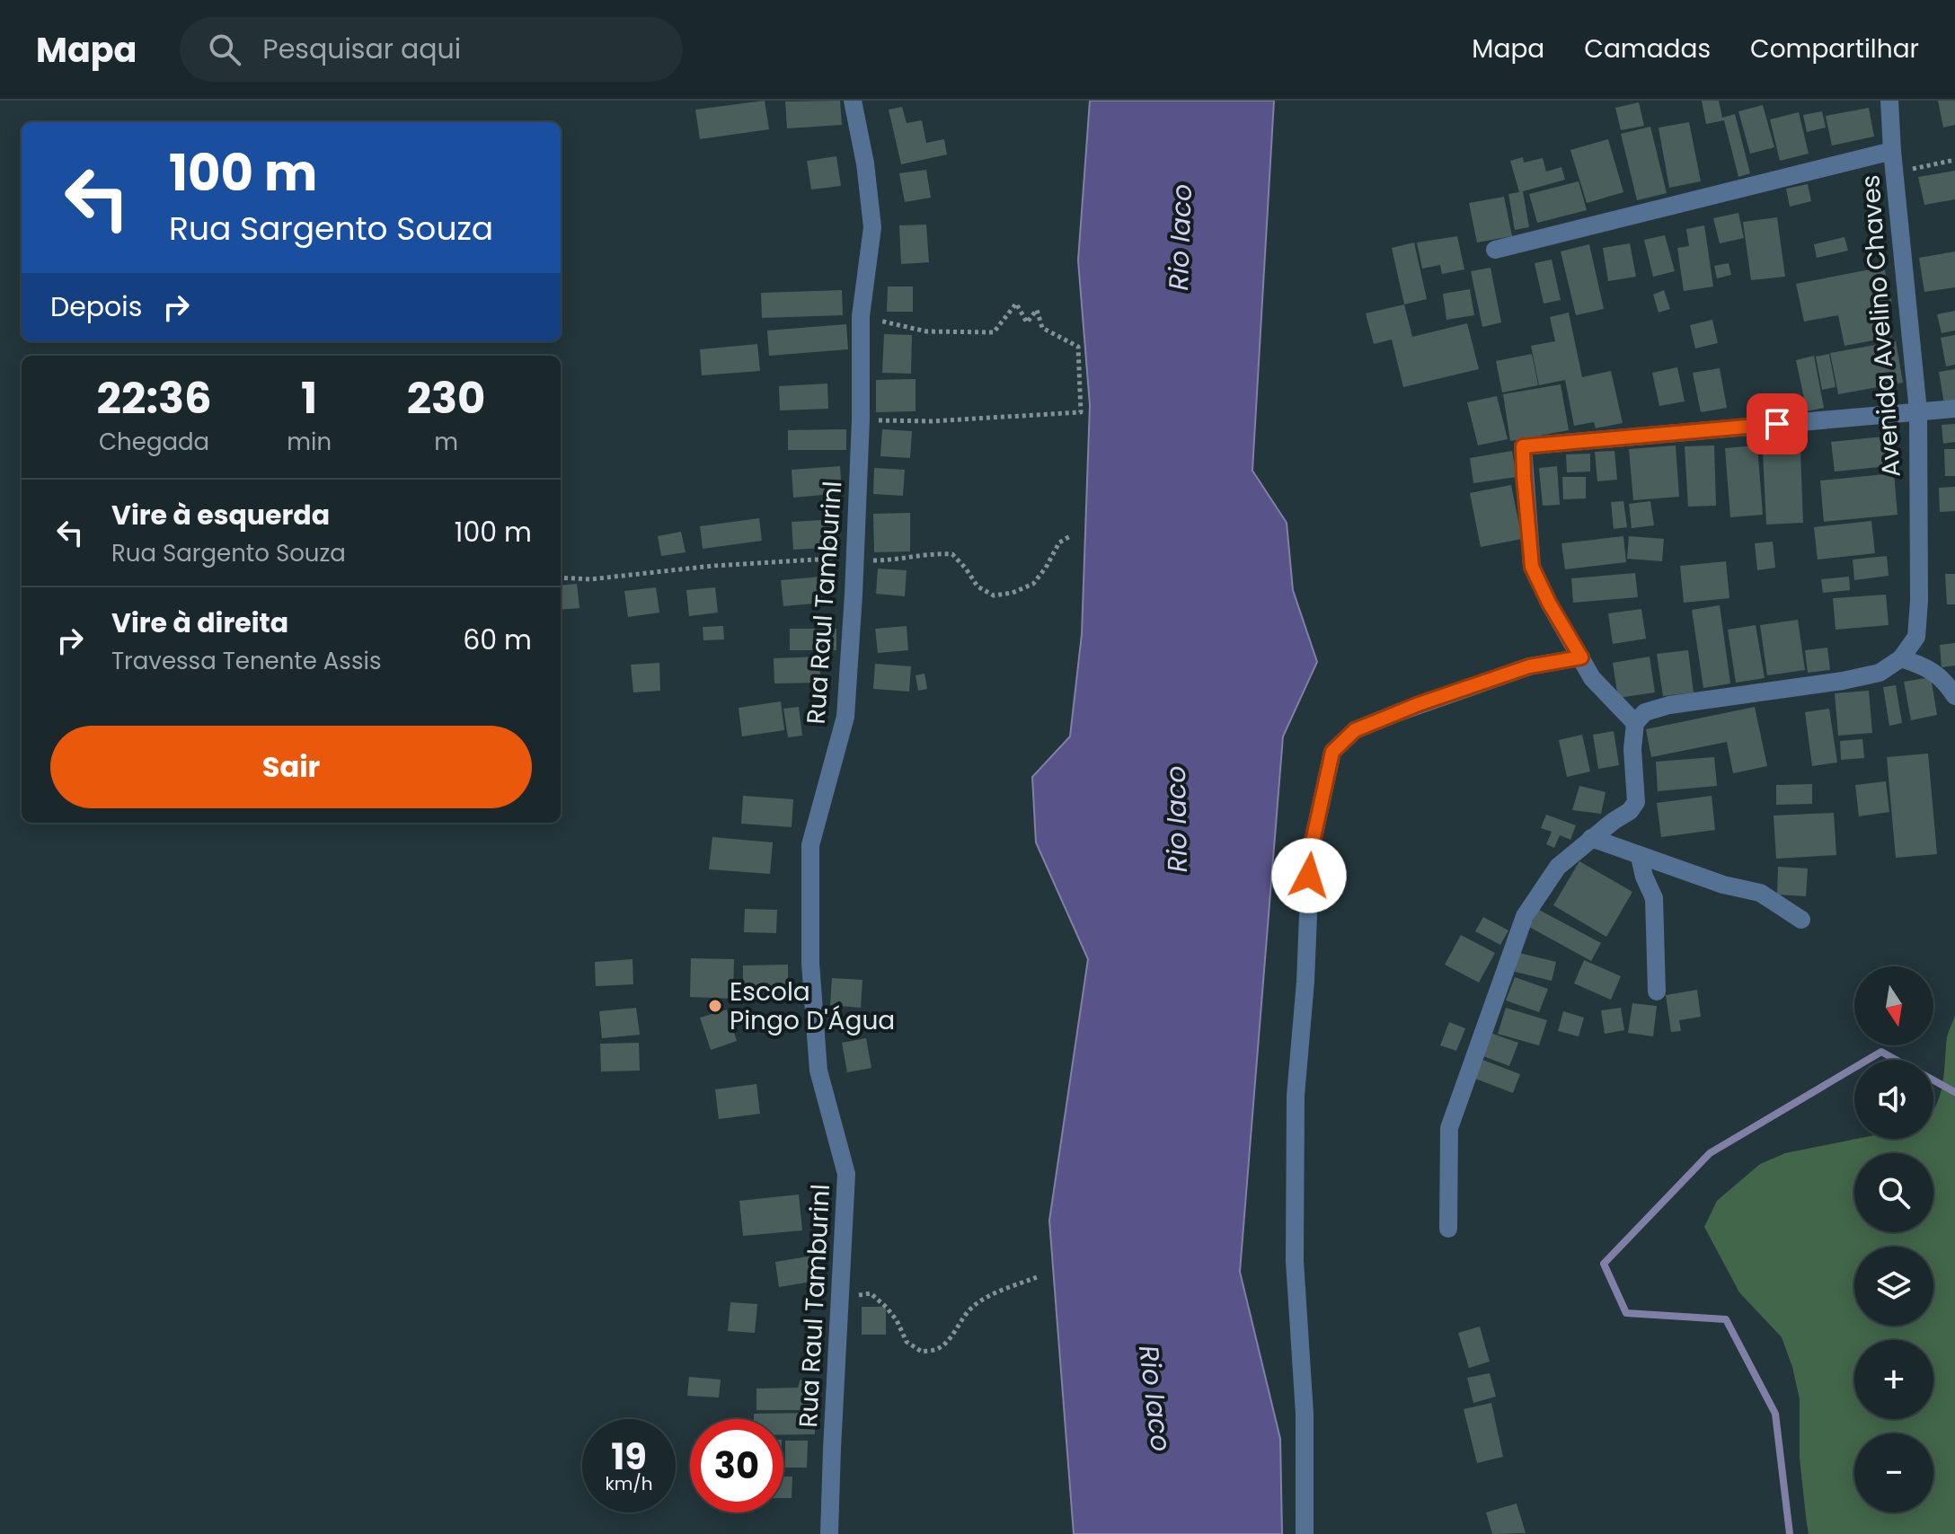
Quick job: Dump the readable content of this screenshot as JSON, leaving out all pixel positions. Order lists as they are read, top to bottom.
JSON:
{
  "streets": {
    "street": ["Avenida Avelino Chaves", "Rua Raul Tamburinl"]
  },
  "water": ["Rio Iaco"],
  "places": ["Escola Pingo D'Água"],
  "north": "bottom",
  "page": {
    "header": "Mapa",
    "search": "Pesquisar aqui",
    "nav": ["Mapa", "Camadas", "Compartilhar"],
    "turn": ["100 m", "Rua Sargento Souza"],
    "then": "Depois",
    "eta": [
      "22:36",
      "Chegada",
      "1",
      "min",
      "230",
      "m"
    ],
    "list": [
      {
        "name": "Vire à esquerda",
        "note": "Rua Sargento Souza",
        "value": "100 m"
      },
      {
        "name": "Vire à direita",
        "note": "Travessa Tenente Assis",
        "value": "60 m"
      }
    ],
    "buttons": "Sair",
    "map_buttons": ["+", "−"],
    "speed": "19 km/h",
    "limit": "30"
  }
}
